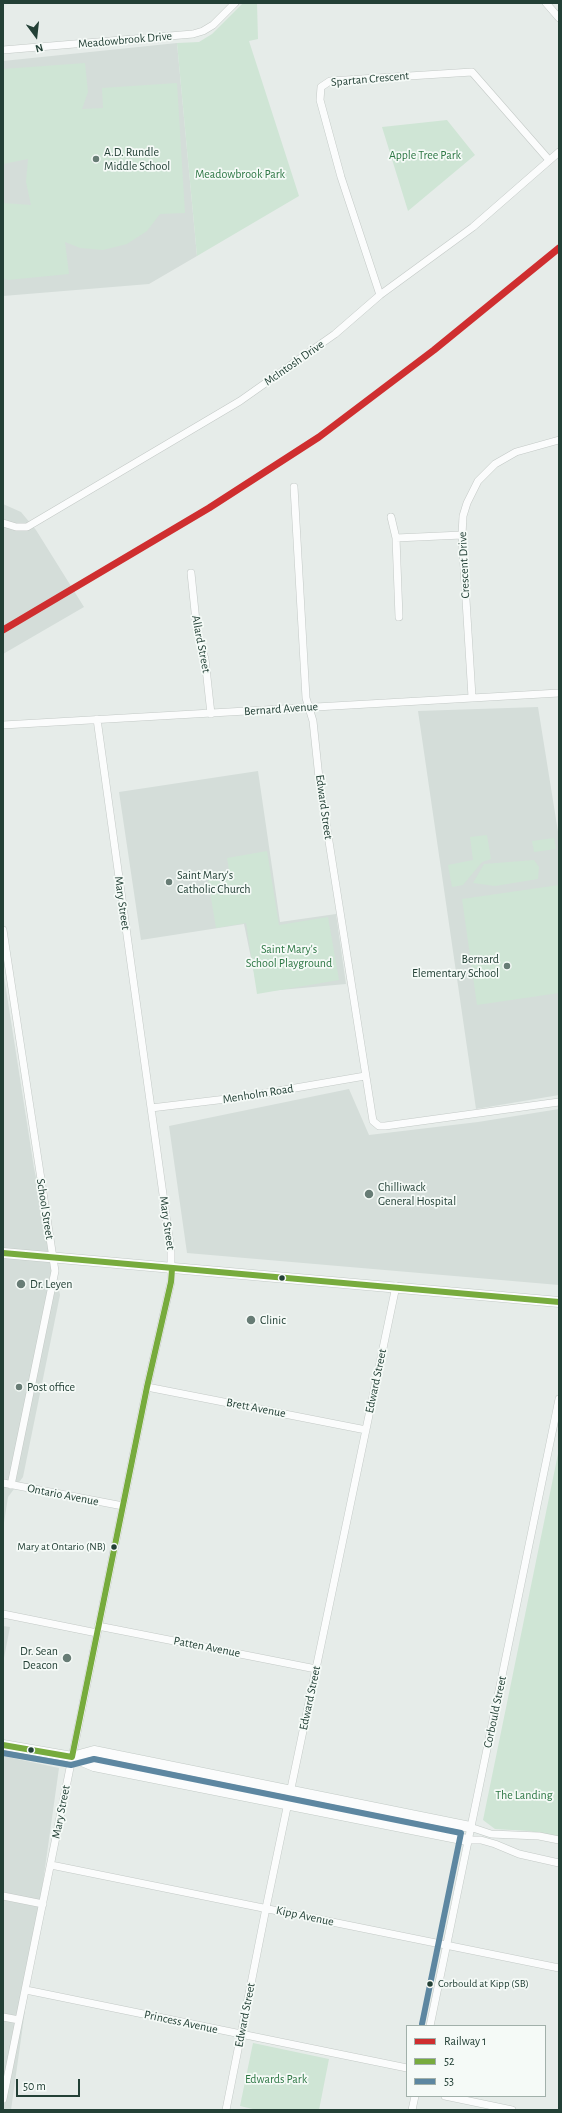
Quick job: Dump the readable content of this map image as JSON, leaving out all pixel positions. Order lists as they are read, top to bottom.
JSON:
{
  "streets": {
    "street": [
      "Meadowbrook Drive",
      "Spartan Crescent",
      "McIntosh Drive",
      "Crescent Drive",
      "Allard Street",
      "Bernard Avenue",
      "Edward Street",
      "Mary Street",
      "Menholm Road",
      "School Street",
      "Brett Avenue",
      "Ontario Avenue",
      "Patten Avenue",
      "Corbould Street",
      "Kipp Avenue",
      "Princess Avenue"
    ]
  },
  "crossings": [
    ["Spartan Crescent", "McIntosh Drive"],
    ["Crescent Drive", "Bernard Avenue"],
    ["Allard Street", "Bernard Avenue"],
    ["Bernard Avenue", "Edward Street"],
    ["Bernard Avenue", "Mary Street"],
    ["Edward Street", "Menholm Road"],
    ["Edward Street", "Brett Avenue"],
    ["Edward Street", "Patten Avenue"],
    ["Edward Street", "Kipp Avenue"],
    ["Edward Street", "Princess Avenue"],
    ["Mary Street", "Menholm Road"],
    ["Mary Street", "Brett Avenue"],
    ["Mary Street", "Ontario Avenue"],
    ["Mary Street", "Patten Avenue"],
    ["Mary Street", "Kipp Avenue"],
    ["Mary Street", "Princess Avenue"],
    ["School Street", "Ontario Avenue"],
    ["Corbould Street", "Kipp Avenue"]
  ],
  "parks": [
    "Apple Tree Park",
    "Meadowbrook Park",
    "Saint Mary's School Playground",
    "The Landing",
    "Edwards Park"
  ],
  "places": [
    "A.D. Rundle Middle School",
    "Saint Mary's Catholic Church",
    "Bernard Elementary School",
    "Chilliwack General Hospital",
    "Dr. Leyen",
    "Clinic",
    "Post office",
    "Mary at Ontario (NB)",
    "Dr. Sean Deacon",
    "Corbould at Kipp (SB)"
  ],
  "lines": ["rail line 1", "transit line 52", "transit line 53"],
  "legend": ["Railway 1", "52", "53"],
  "scale_bar": "50 m",
  "north": "bottom"
}
